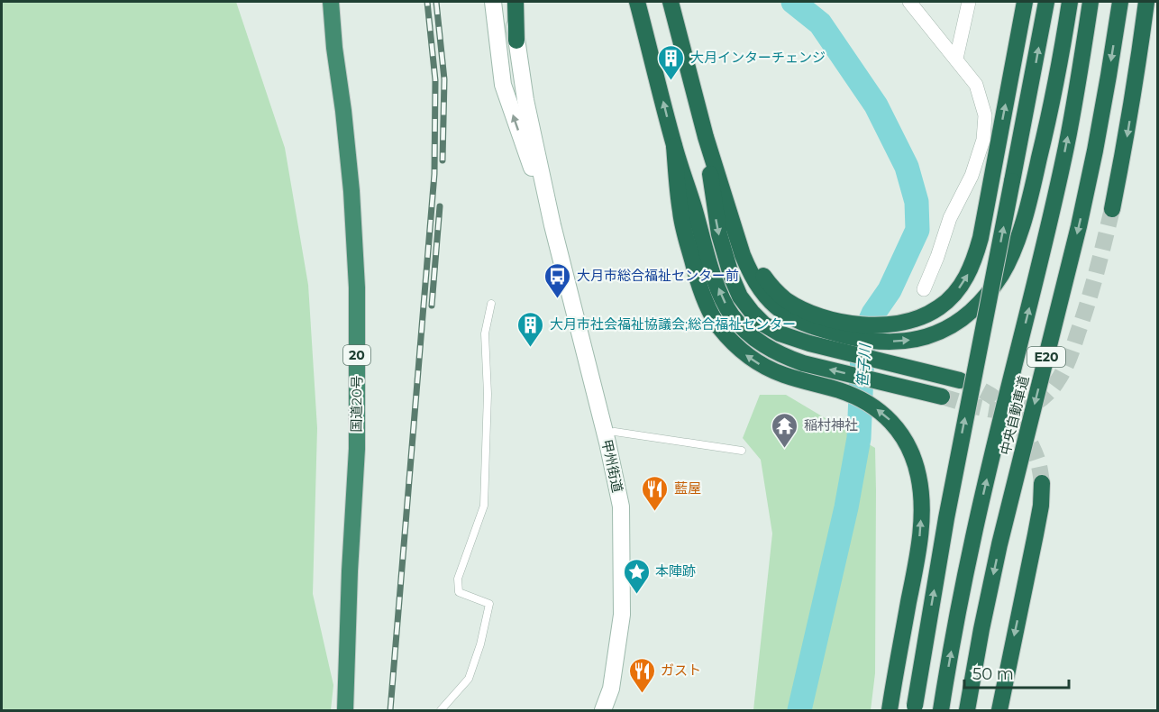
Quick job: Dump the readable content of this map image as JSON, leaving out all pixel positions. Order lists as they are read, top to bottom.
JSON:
{
  "streets": {
    "highway": [
      "20",
      "E20",
      "国道20号",
      "中央自動車道"
    ],
    "main road": ["甲州街道"]
  },
  "water": ["笹子川"],
  "places": {
    "building": ["大月インターチェンジ", "大月市社会福祉協議会;総合福祉センター"],
    "bus stop": ["大月市総合福祉センター前"],
    "temple": ["稲村神社"],
    "restaurant": ["藍屋", "ガスト"],
    "place": ["本陣跡"]
  },
  "scale_bar": "50 m"
}
